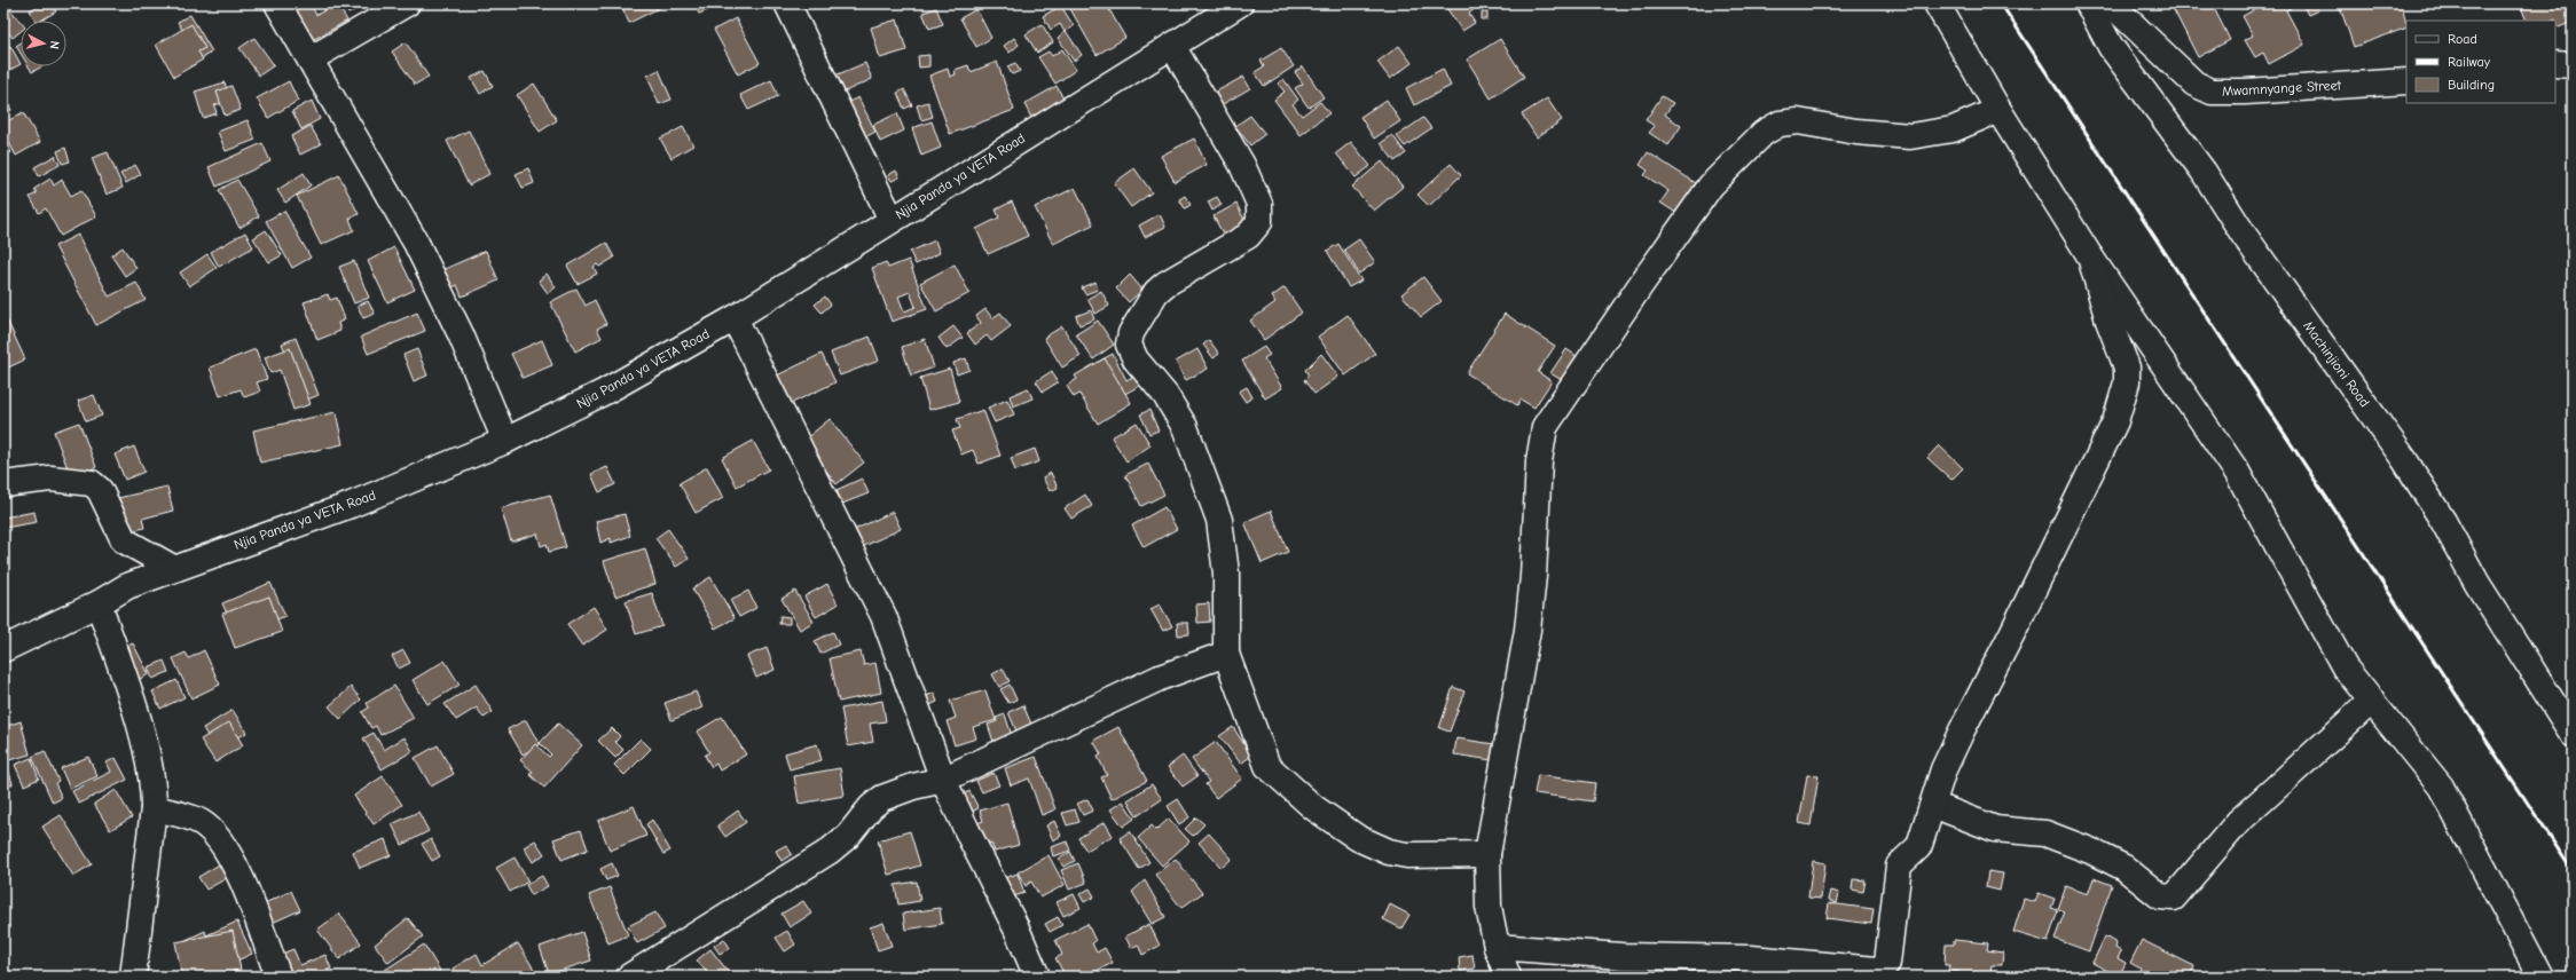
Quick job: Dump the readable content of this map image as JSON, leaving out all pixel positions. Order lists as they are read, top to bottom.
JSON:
{
  "streets": {
    "street": ["Mwamnyange Street", "Njia Panda ya VETA Road", "Machinjioni Road"]
  },
  "legend": ["Road", "Railway", "Building"],
  "north": "right"
}
